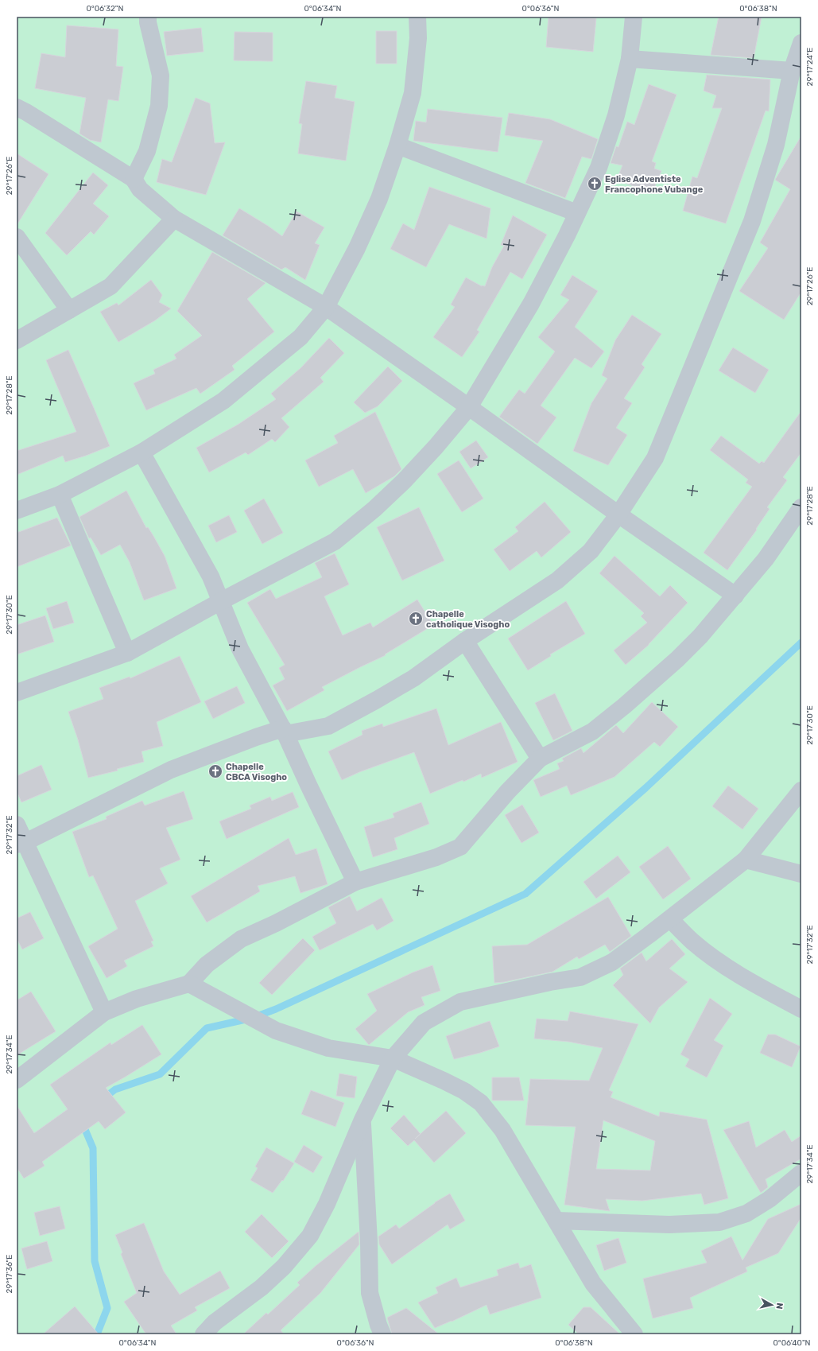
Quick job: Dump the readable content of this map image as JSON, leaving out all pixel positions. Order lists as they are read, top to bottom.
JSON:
{
  "places": {
    "church": ["Eglise Adventiste Francophone Vubange", "Chapelle catholique Visogho", "Chapelle CBCA Visogho"]
  },
  "north": "right",
  "coordinates": [
    "0°06'32\"N",
    "0°06'34\"N",
    "0°06'36\"N",
    "0°06'38\"N",
    "29°17'24\"E",
    "29°17'26\"E",
    "29°17'28\"E",
    "29°17'30\"E",
    "29°17'32\"E",
    "29°17'34\"E",
    "29°17'36\"E",
    "0°06'40\"N"
  ]
}
